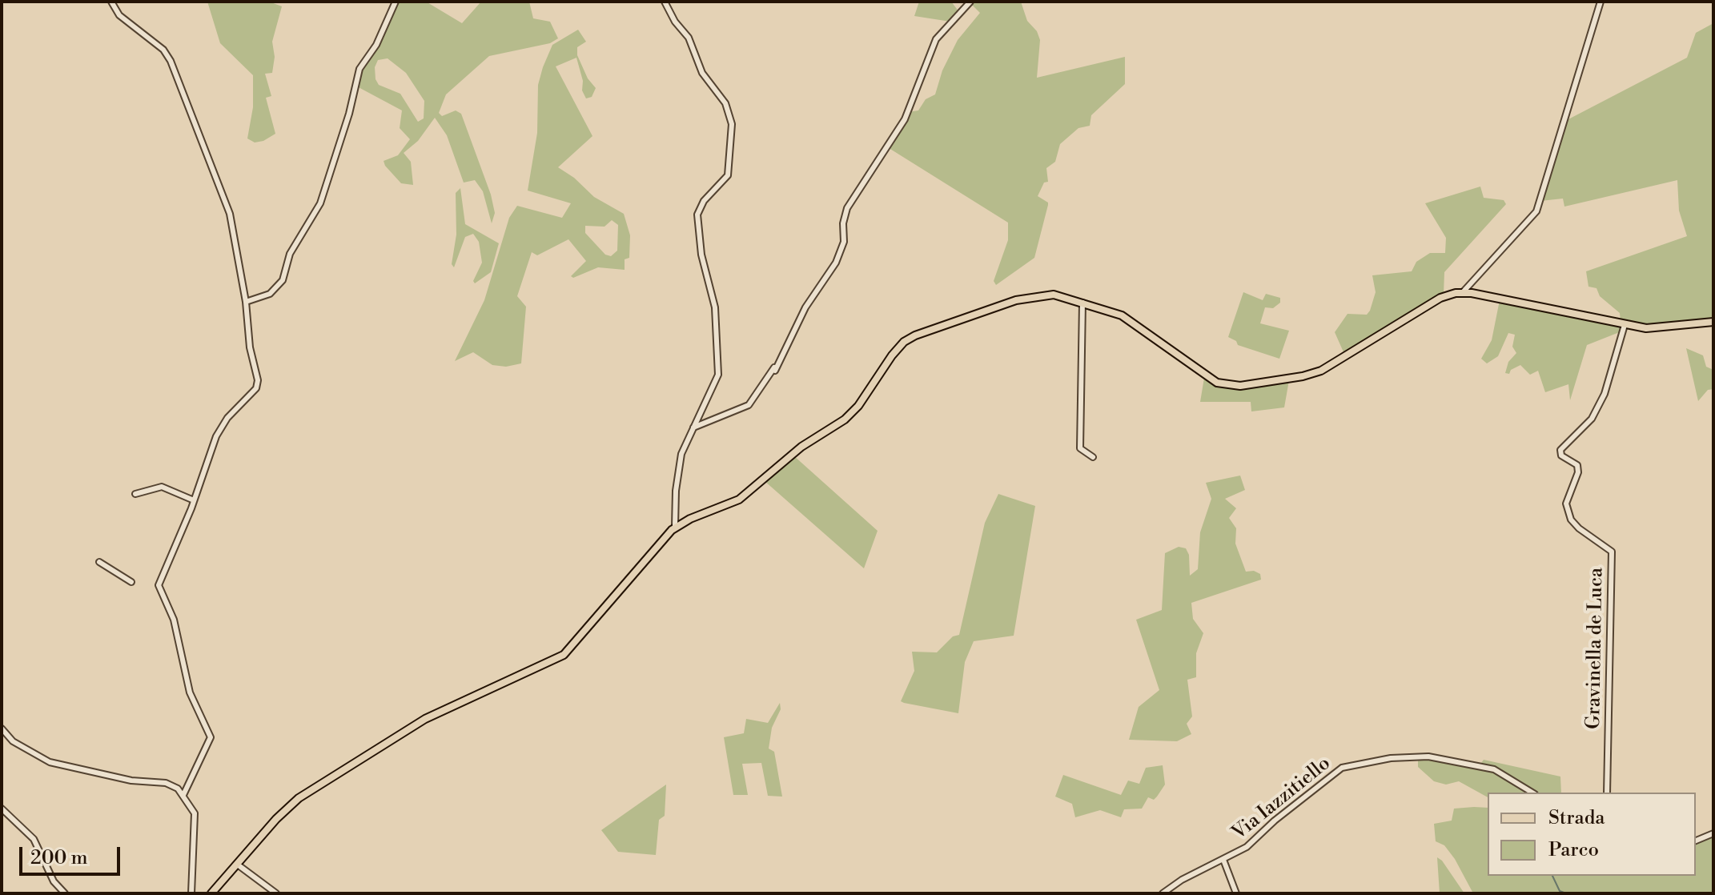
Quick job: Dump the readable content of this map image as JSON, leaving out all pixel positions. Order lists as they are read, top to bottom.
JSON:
{
  "streets": {
    "street": ["Gravinella de Luca", "Via Iazzitiello"]
  },
  "legend": ["Strada", "Parco"],
  "scale_bar": "200 m"
}
